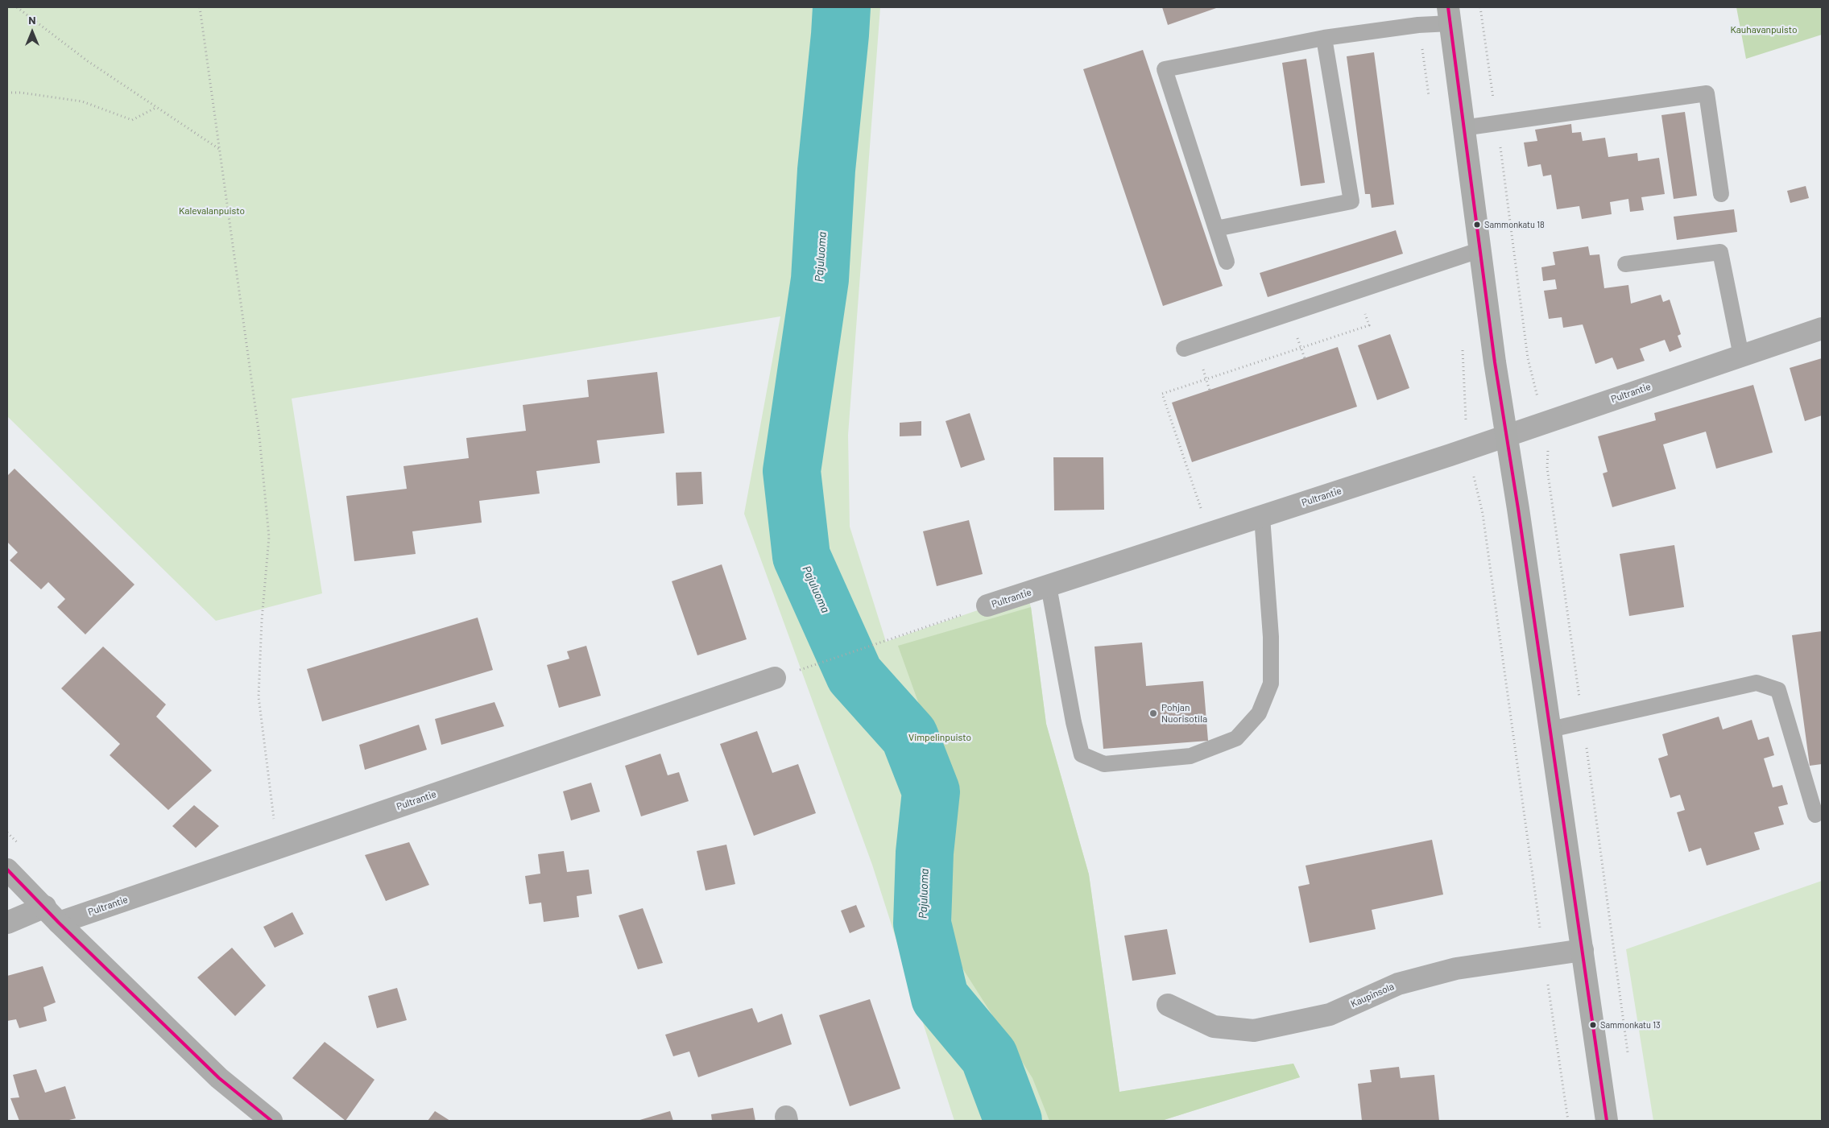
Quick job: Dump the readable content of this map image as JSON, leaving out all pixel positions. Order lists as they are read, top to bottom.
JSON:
{
  "streets": {
    "street": ["Pultrantie", "Kaupinsola"]
  },
  "water": ["Pajuluoma"],
  "parks": ["Kauhavanpuisto", "Kalevalanpuisto", "Vimpelinpuisto"],
  "places": ["Sammonkatu 18", "Pohjan Nuorisotila", "Sammonkatu 13"],
  "north": "top"
}
